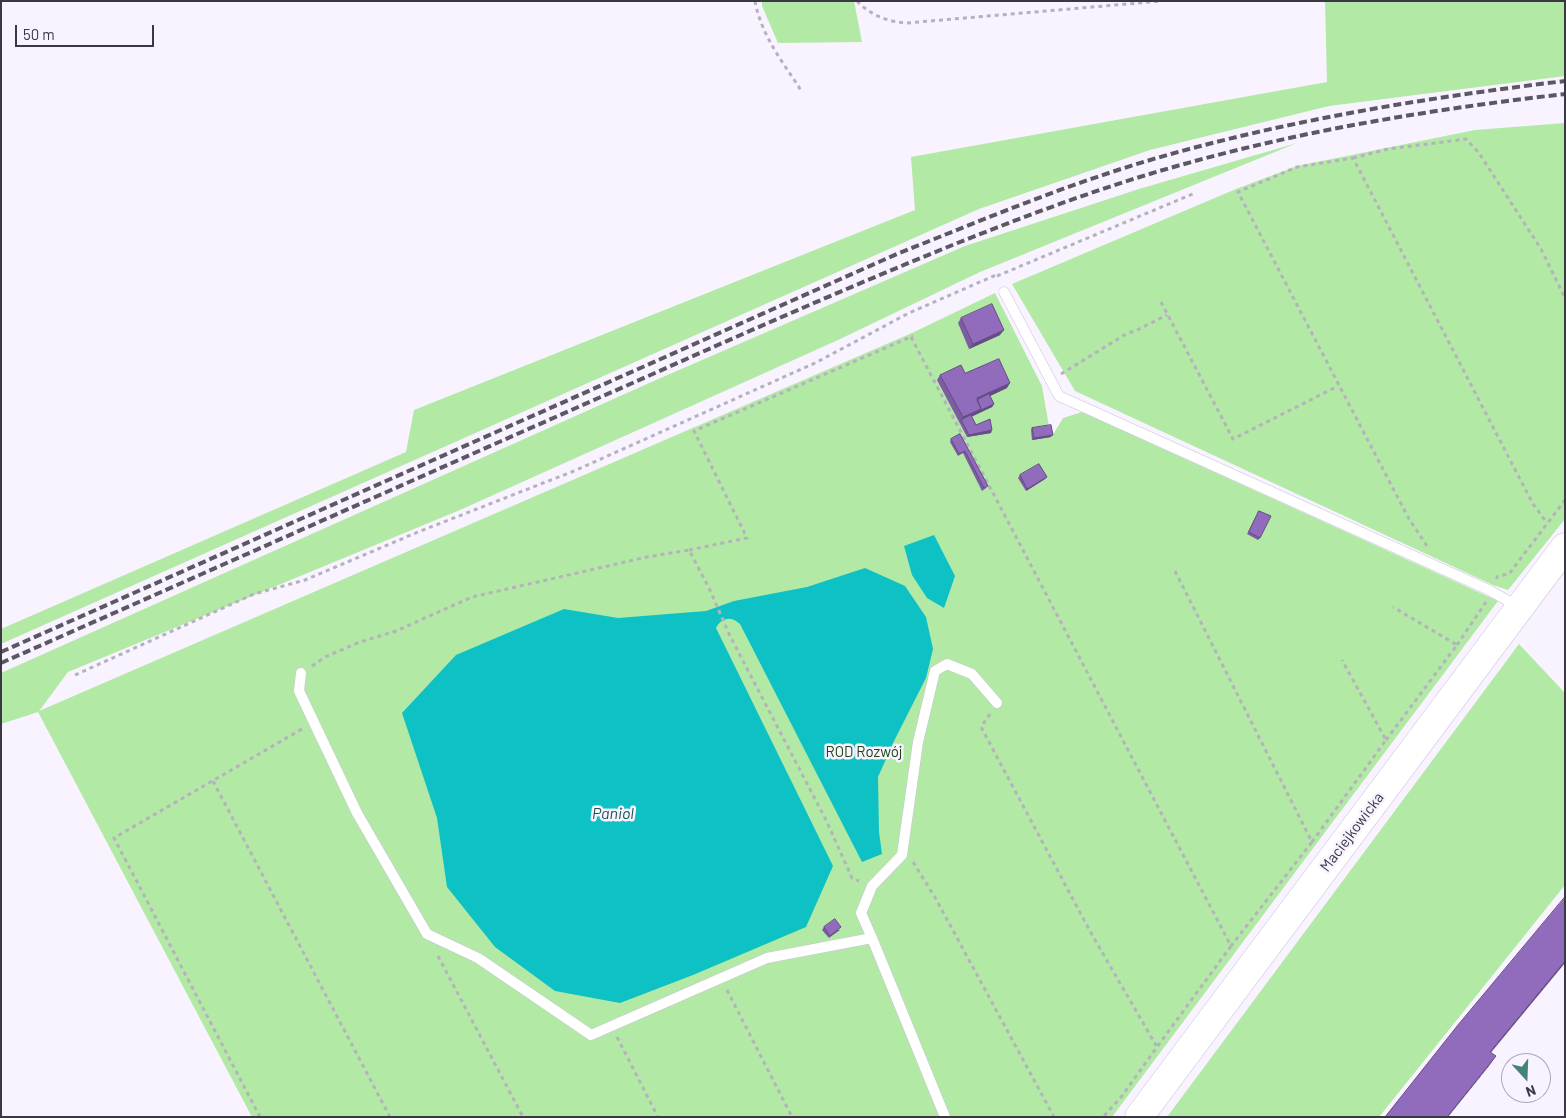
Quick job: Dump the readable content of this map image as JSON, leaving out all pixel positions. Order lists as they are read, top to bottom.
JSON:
{
  "streets": {
    "street": ["Maciejkowicka"]
  },
  "water": ["Paniol"],
  "parks": ["ROD Rozwój"],
  "scale_bar": "50 m",
  "north": "bottom"
}
